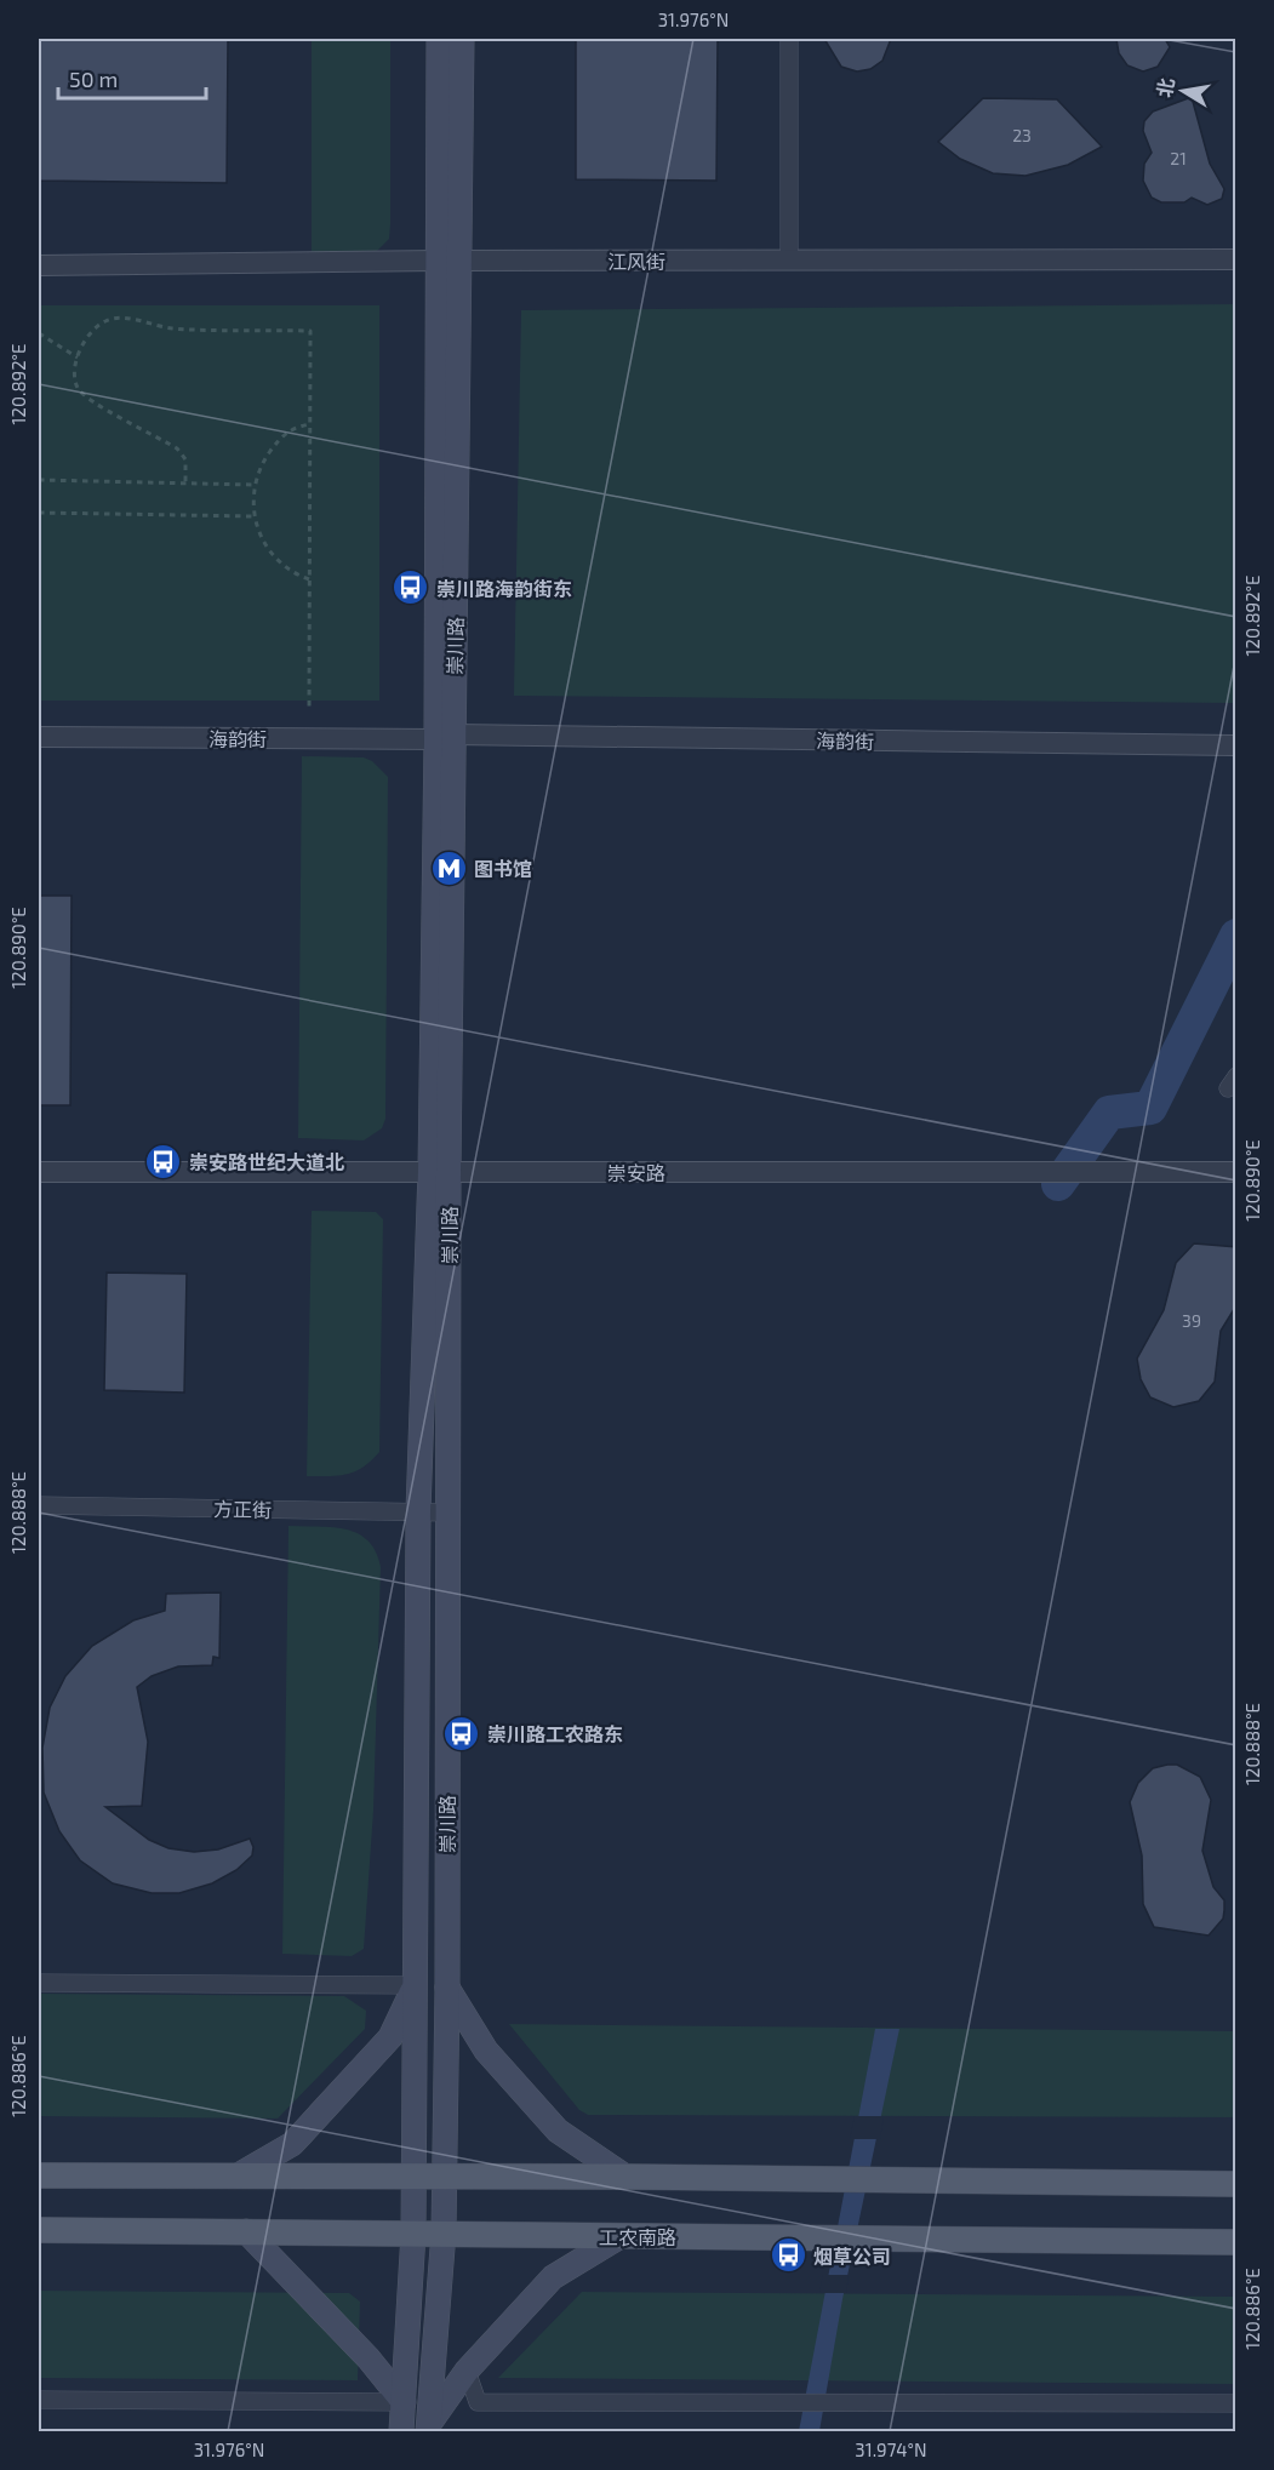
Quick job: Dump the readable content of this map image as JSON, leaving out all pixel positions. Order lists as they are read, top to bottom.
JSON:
{
  "streets": {
    "main road": ["崇川路", "工农南路"],
    "street": [
      "江风街",
      "海韵街",
      "崇安路",
      "方正街"
    ]
  },
  "crossings": [
    ["江风街", "崇川路"],
    ["崇川路", "海韵街"],
    ["崇川路", "崇安路"],
    ["崇川路", "方正街"],
    ["崇川路", "工农南路"]
  ],
  "places": {
    "bus stop": [
      "崇川路海韵街东",
      "崇安路世纪大道北",
      "崇川路工农路东",
      "烟草公司"
    ],
    "metro station": ["图书馆"]
  },
  "house_numbers": ["23", "21", "39"],
  "scale_bar": "50 m",
  "north": "left",
  "coordinates": [
    "31.976°N",
    "120.892°E",
    "120.890°E",
    "120.888°E",
    "120.886°E",
    "31.974°N"
  ]
}
